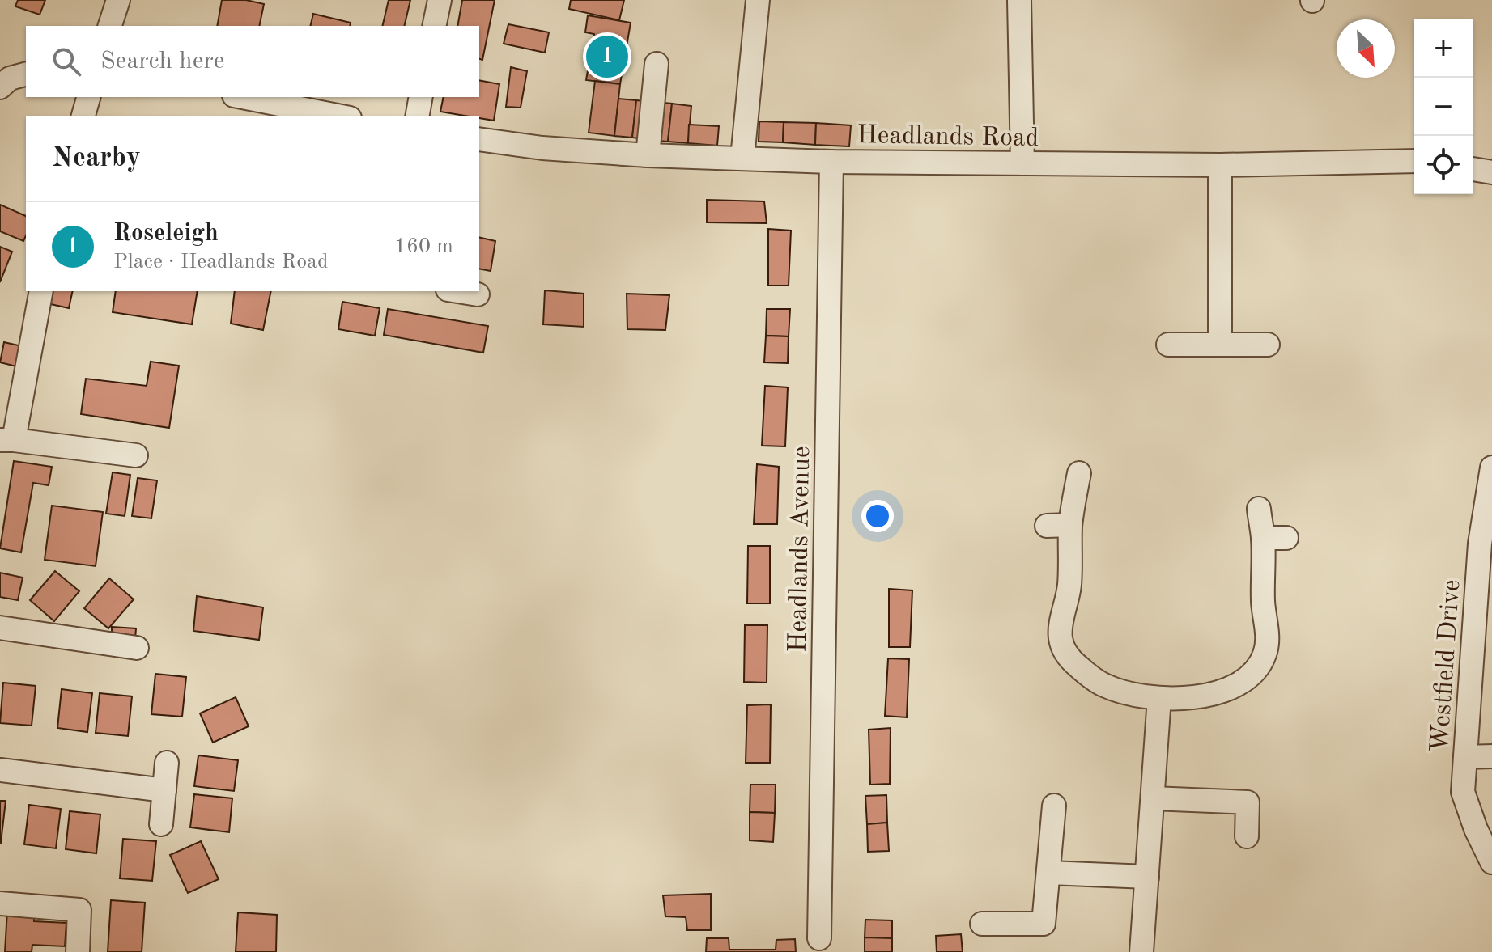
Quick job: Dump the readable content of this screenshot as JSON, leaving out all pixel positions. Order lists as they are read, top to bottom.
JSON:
{
  "streets": {
    "street": ["Headlands Road", "Headlands Avenue", "Westfield Drive"]
  },
  "crossings": [
    ["Headlands Road", "Headlands Avenue"]
  ],
  "north": "bottom right",
  "page": {
    "map_buttons": ["+", "−"],
    "search": "Search here",
    "pins": "1",
    "heading": "Nearby",
    "list": [
      {
        "mark": "1",
        "name": "Roseleigh",
        "note": "Place · Headlands Road",
        "value": "160 m"
      }
    ]
  }
}
